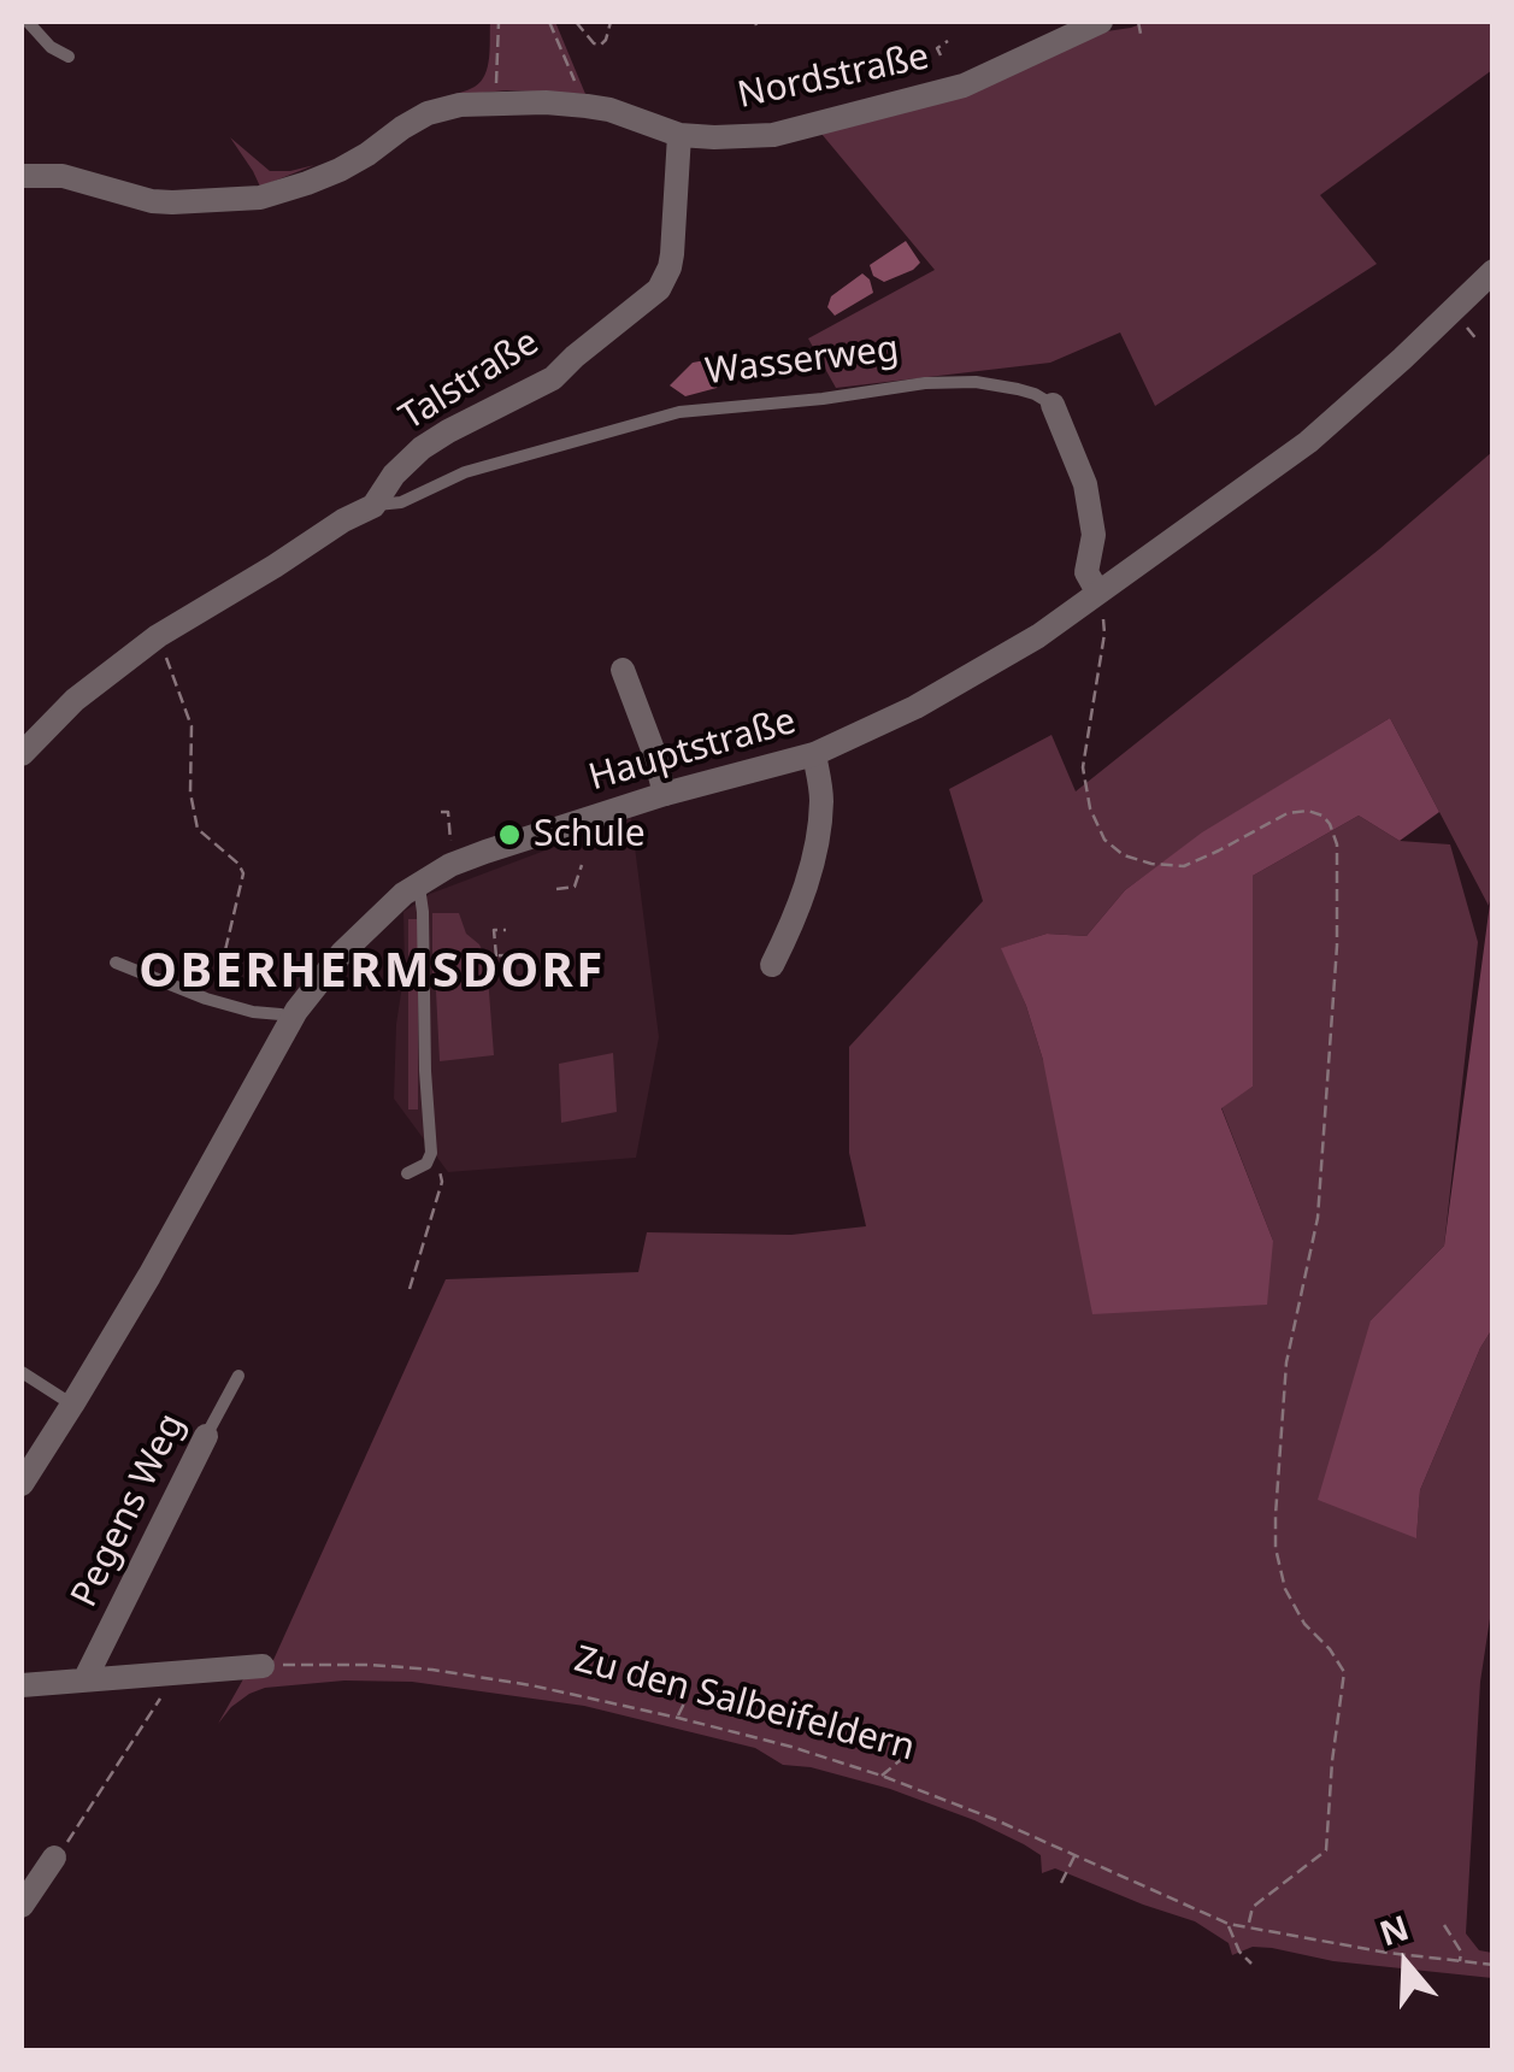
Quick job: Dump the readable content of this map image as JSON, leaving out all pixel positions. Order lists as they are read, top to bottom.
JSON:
{
  "streets": {
    "street": [
      "Nordstraße",
      "Wasserweg",
      "Talstraße",
      "Hauptstraße",
      "Pegens Weg"
    ],
    "path": ["Zu den Salbeifeldern"]
  },
  "crossings": [
    ["Nordstraße", "Talstraße"],
    ["Wasserweg", "Talstraße"],
    ["Wasserweg", "Hauptstraße"]
  ],
  "districts": ["OBERHERMSDORF"],
  "places": ["Schule"],
  "north": "top"
}
